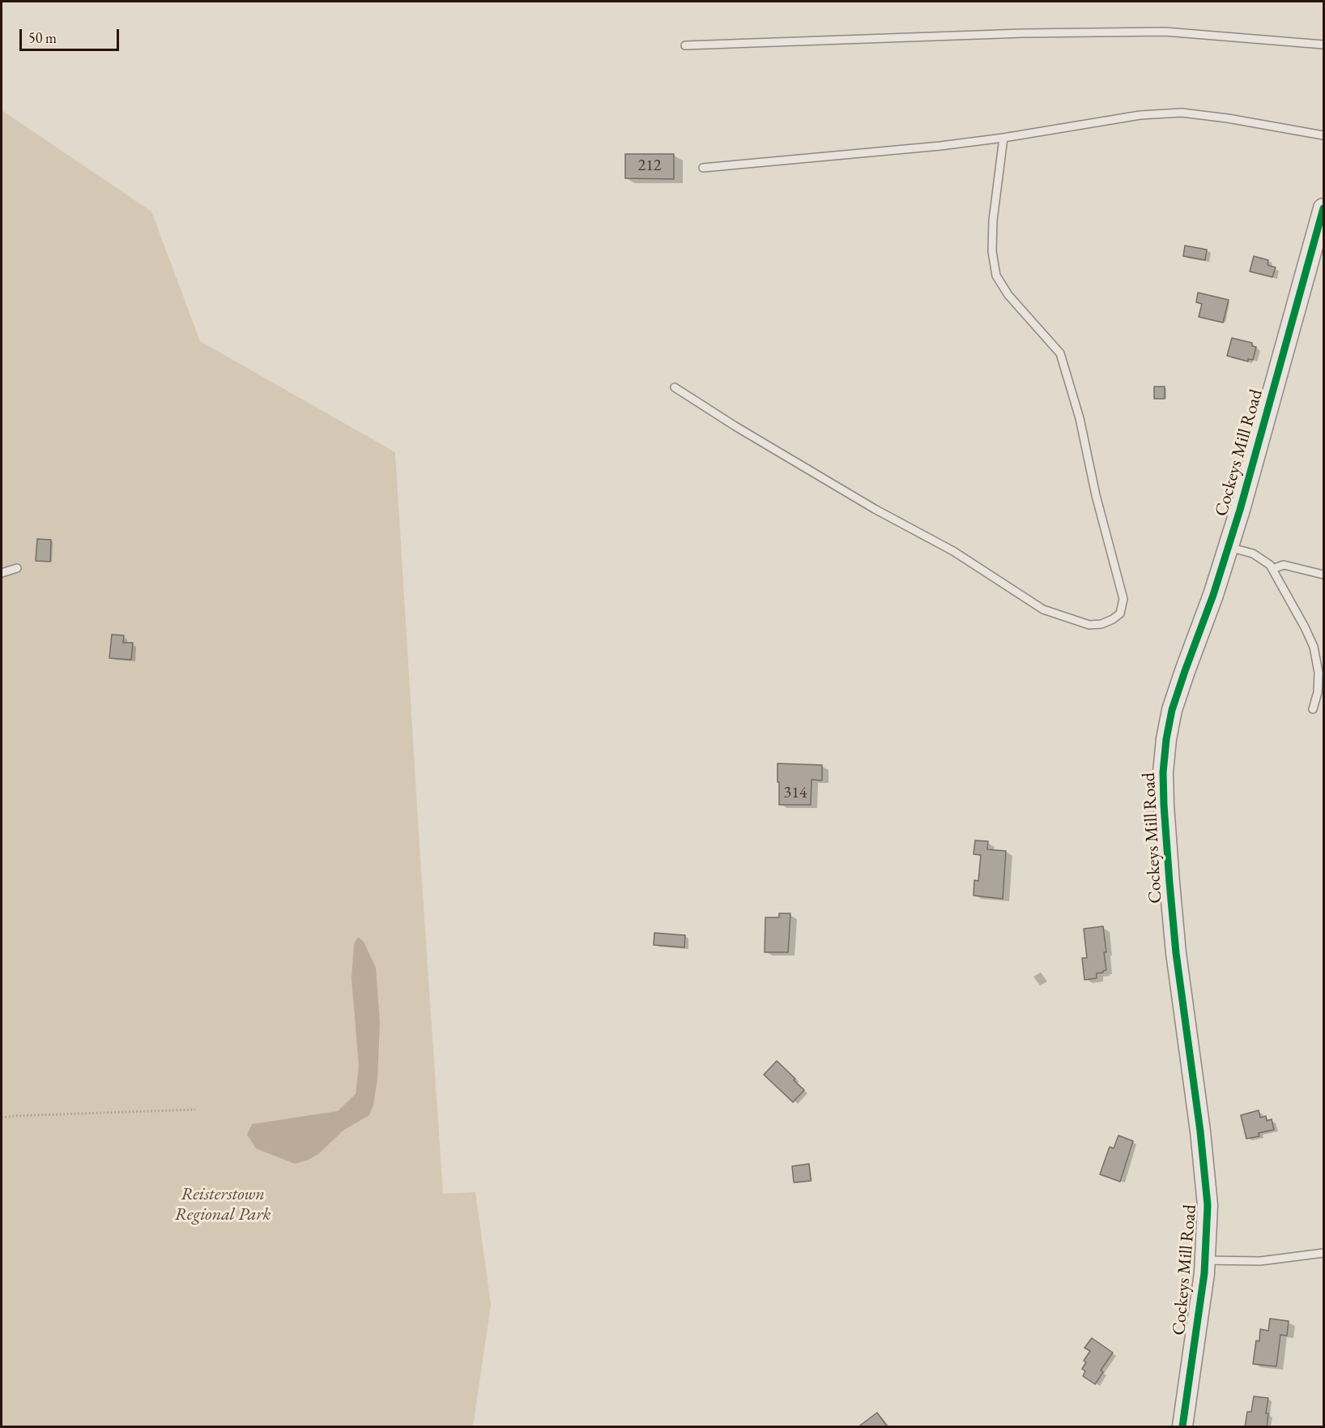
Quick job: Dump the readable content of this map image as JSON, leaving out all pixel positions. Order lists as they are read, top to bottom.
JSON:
{
  "streets": {
    "street": ["Cockeys Mill Road"]
  },
  "parks": ["Reisterstown Regional Park"],
  "house_numbers": ["212", "314"],
  "scale_bar": "50 m"
}
